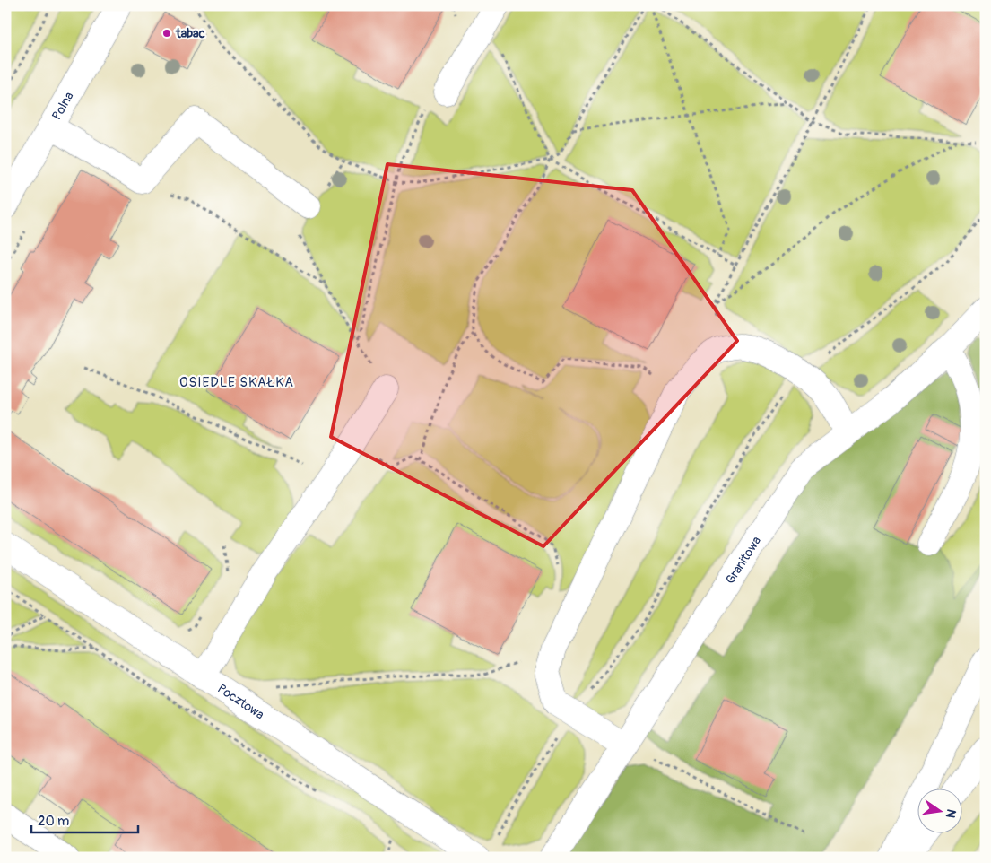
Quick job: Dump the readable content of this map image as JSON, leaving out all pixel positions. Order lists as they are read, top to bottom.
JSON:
{
  "streets": {
    "street": ["Polna", "Granitowa", "Pocztowa"]
  },
  "districts": ["OSIEDLE SKAŁKA"],
  "places": ["tabac"],
  "scale_bar": "20 m",
  "north": "right"
}
